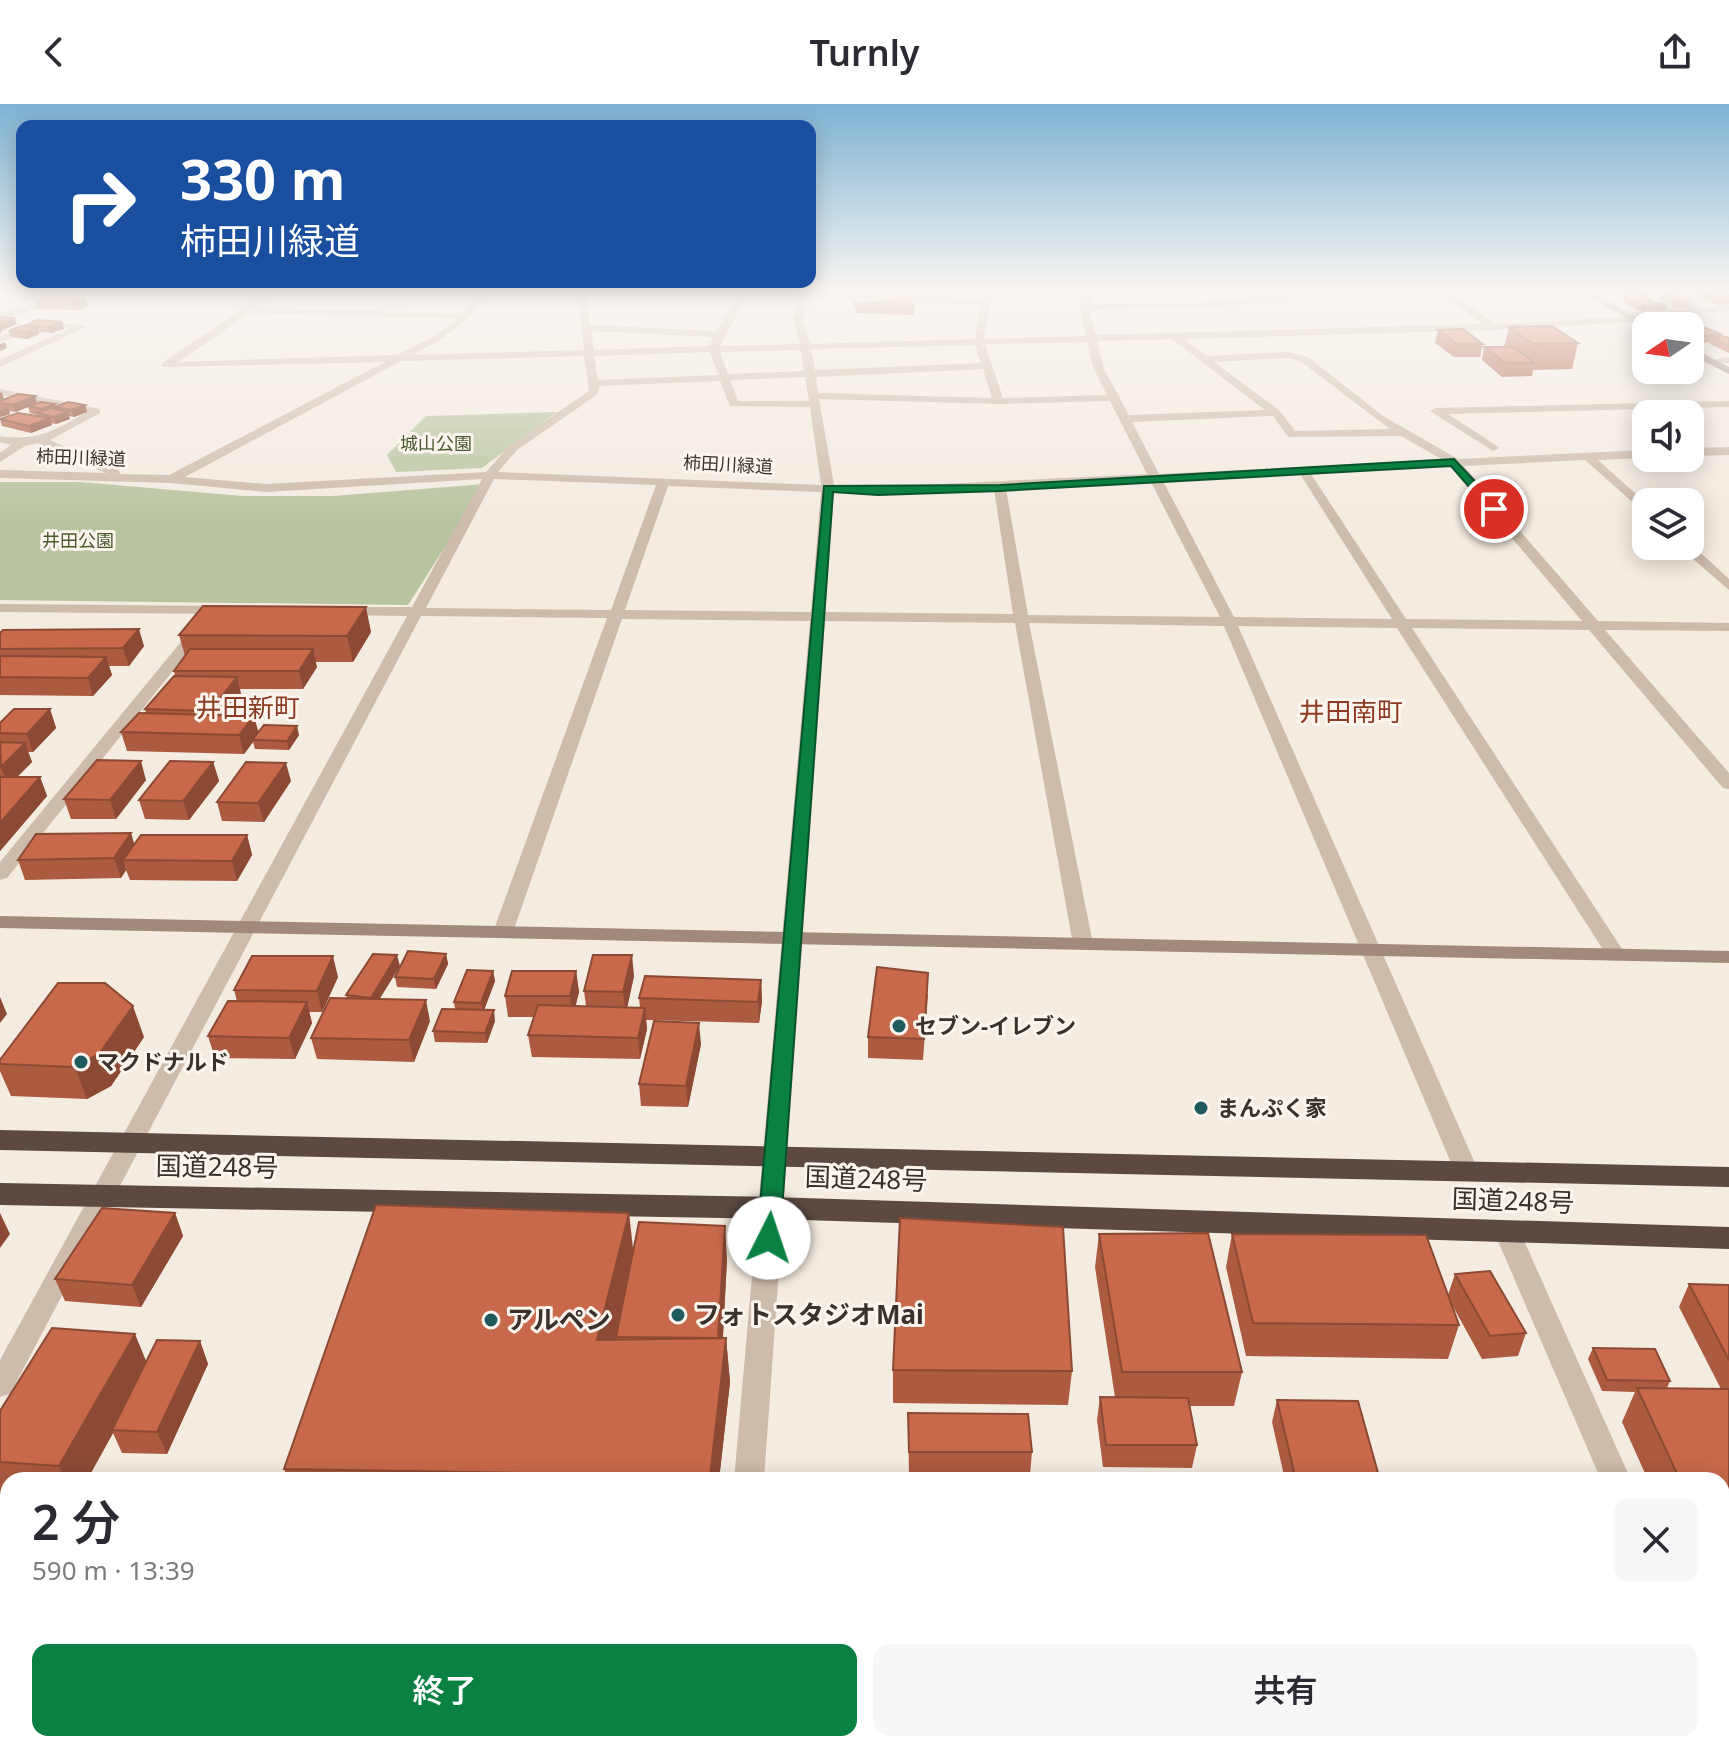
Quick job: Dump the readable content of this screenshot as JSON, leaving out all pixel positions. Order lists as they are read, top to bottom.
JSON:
{
  "streets": {
    "highway": ["国道248号"],
    "street": ["柿田川緑道"]
  },
  "districts": ["井田新町", "井田南町"],
  "parks": ["城山公園", "井田公園"],
  "places": [
    "セブン-イレブン",
    "マクドナルド",
    "まんぷく家",
    "フォトスタジオMai",
    "アルペン"
  ],
  "north": "left",
  "page": {
    "header": "Turnly",
    "turn": ["330 m", "柿田川緑道"],
    "heading": ["2 分", "590 m · 13:39"],
    "buttons": ["終了", "共有"]
  }
}
